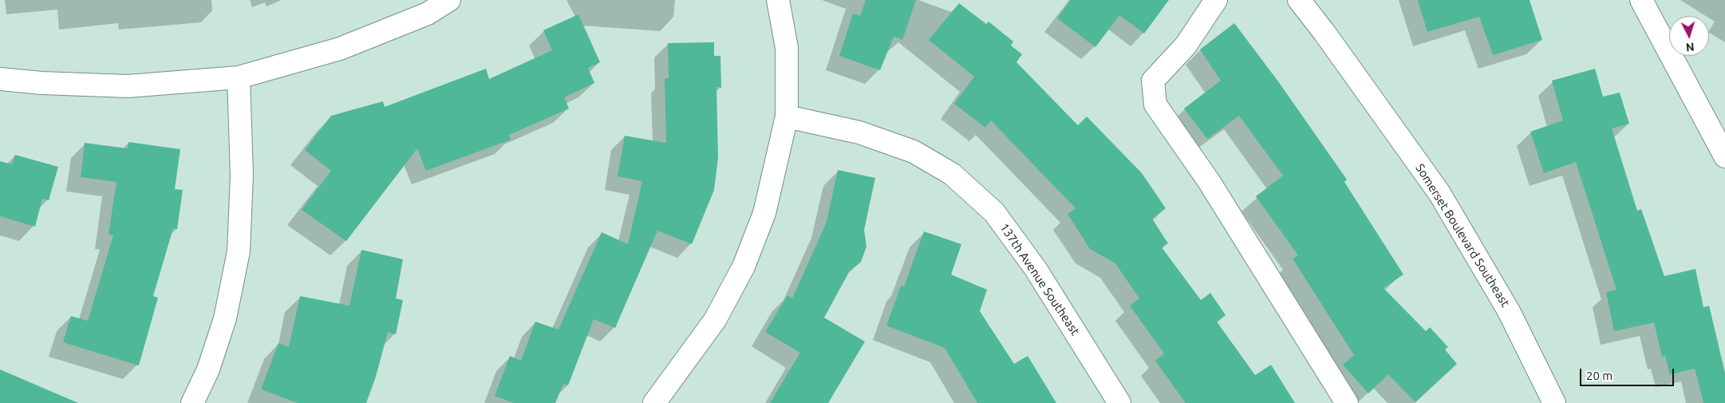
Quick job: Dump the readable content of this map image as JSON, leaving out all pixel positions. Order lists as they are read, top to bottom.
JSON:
{
  "streets": {
    "street": ["Somerset Boulevard Southeast", "137th Avenue Southeast"]
  },
  "scale_bar": "20 m",
  "north": "bottom"
}
